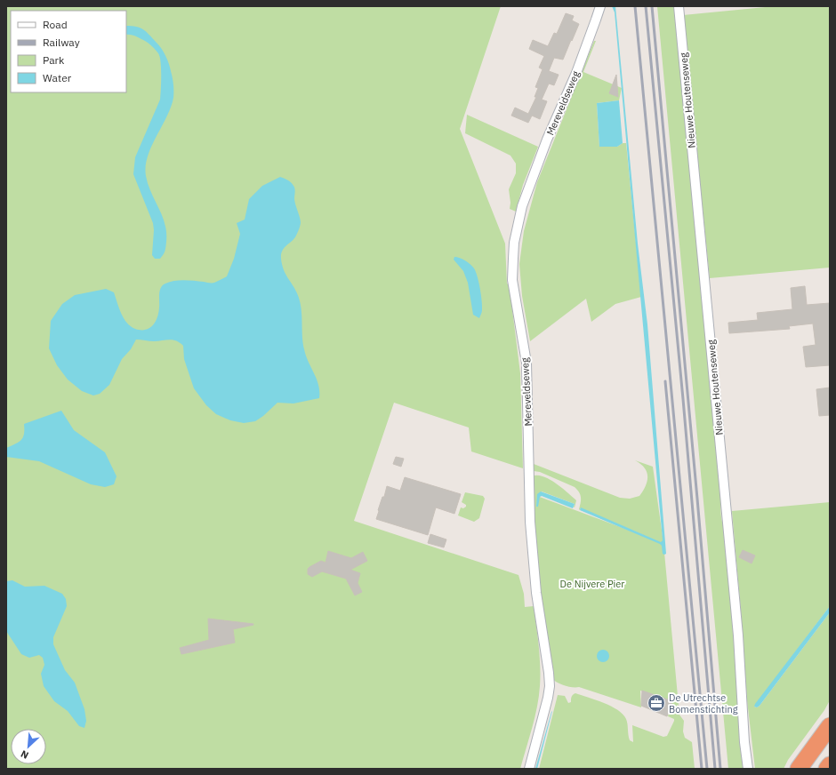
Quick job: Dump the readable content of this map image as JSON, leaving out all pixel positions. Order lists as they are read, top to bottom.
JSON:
{
  "streets": {
    "street": ["Nieuwe Houtenseweg", "Mereveldseweg"]
  },
  "parks": ["De Nijvere Pier"],
  "places": {
    "office": ["De Utrechtse Bomenstichting"]
  },
  "legend": [
    "Road",
    "Railway",
    "Park",
    "Water"
  ],
  "north": "bottom left"
}
